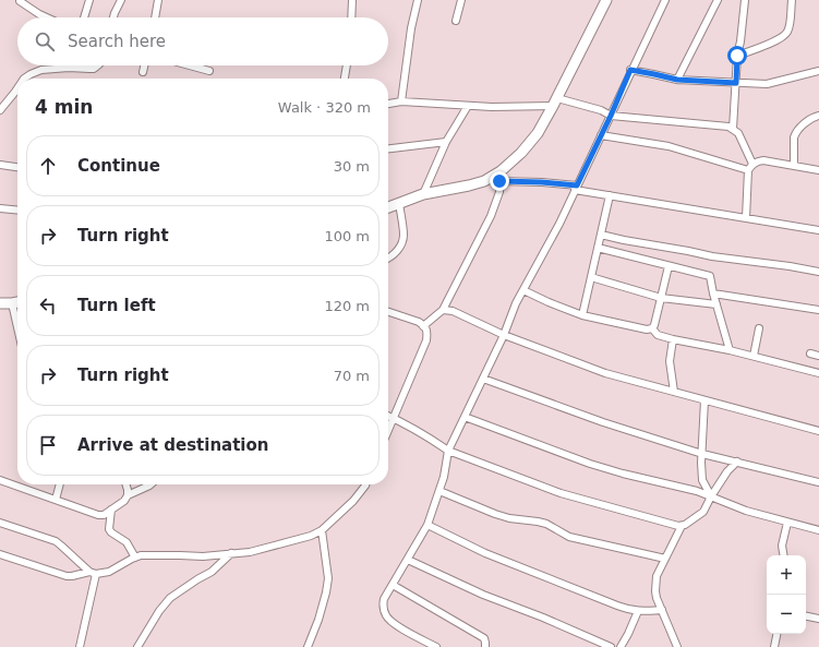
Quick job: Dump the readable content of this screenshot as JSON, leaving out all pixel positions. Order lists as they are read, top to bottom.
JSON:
{
  "page": {
    "search": "Search here",
    "heading": ["4 min", "Walk · 320 m"],
    "list": [
      ["Continue", "30 m"],
      ["Turn right", "100 m"],
      ["Turn left", "120 m"],
      ["Turn right", "70 m"],
      "Arrive at destination"
    ],
    "map_buttons": ["+", "−"]
  }
}
